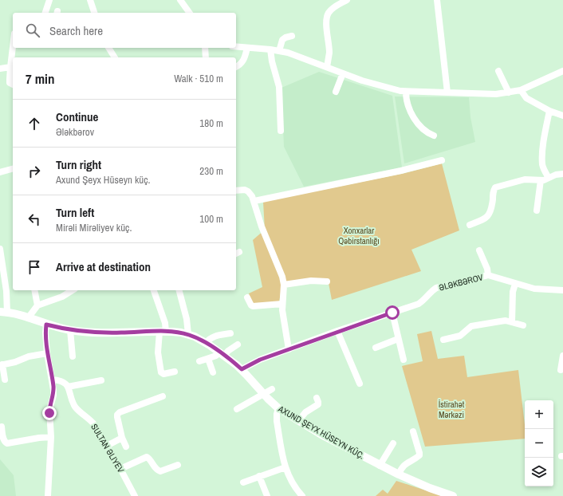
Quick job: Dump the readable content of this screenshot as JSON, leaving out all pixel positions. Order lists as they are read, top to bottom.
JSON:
{
  "streets": {
    "main road": ["AXUND ŞEYX HÜSEYN KÜÇ."],
    "street": ["ƏLƏKBƏROV", "SULTAN ƏLIYEV"]
  },
  "crossings": [
    ["ƏLƏKBƏROV", "AXUND ŞEYX HÜSEYN KÜÇ."]
  ],
  "parks": ["Xonxarlar Qəbirstanlığı", "İstirahət Mərkəzi"],
  "page": {
    "search": "Search here",
    "heading": ["7 min", "Walk · 510 m"],
    "list": [
      ["Continue", "Ələkbərov", "180 m"],
      ["Turn right", "Axund Şeyx Hüseyn küç.", "230 m"],
      ["Turn left", "Mirəli Mirəliyev küç.", "100 m"],
      "Arrive at destination"
    ],
    "map_buttons": ["+", "−"]
  }
}
